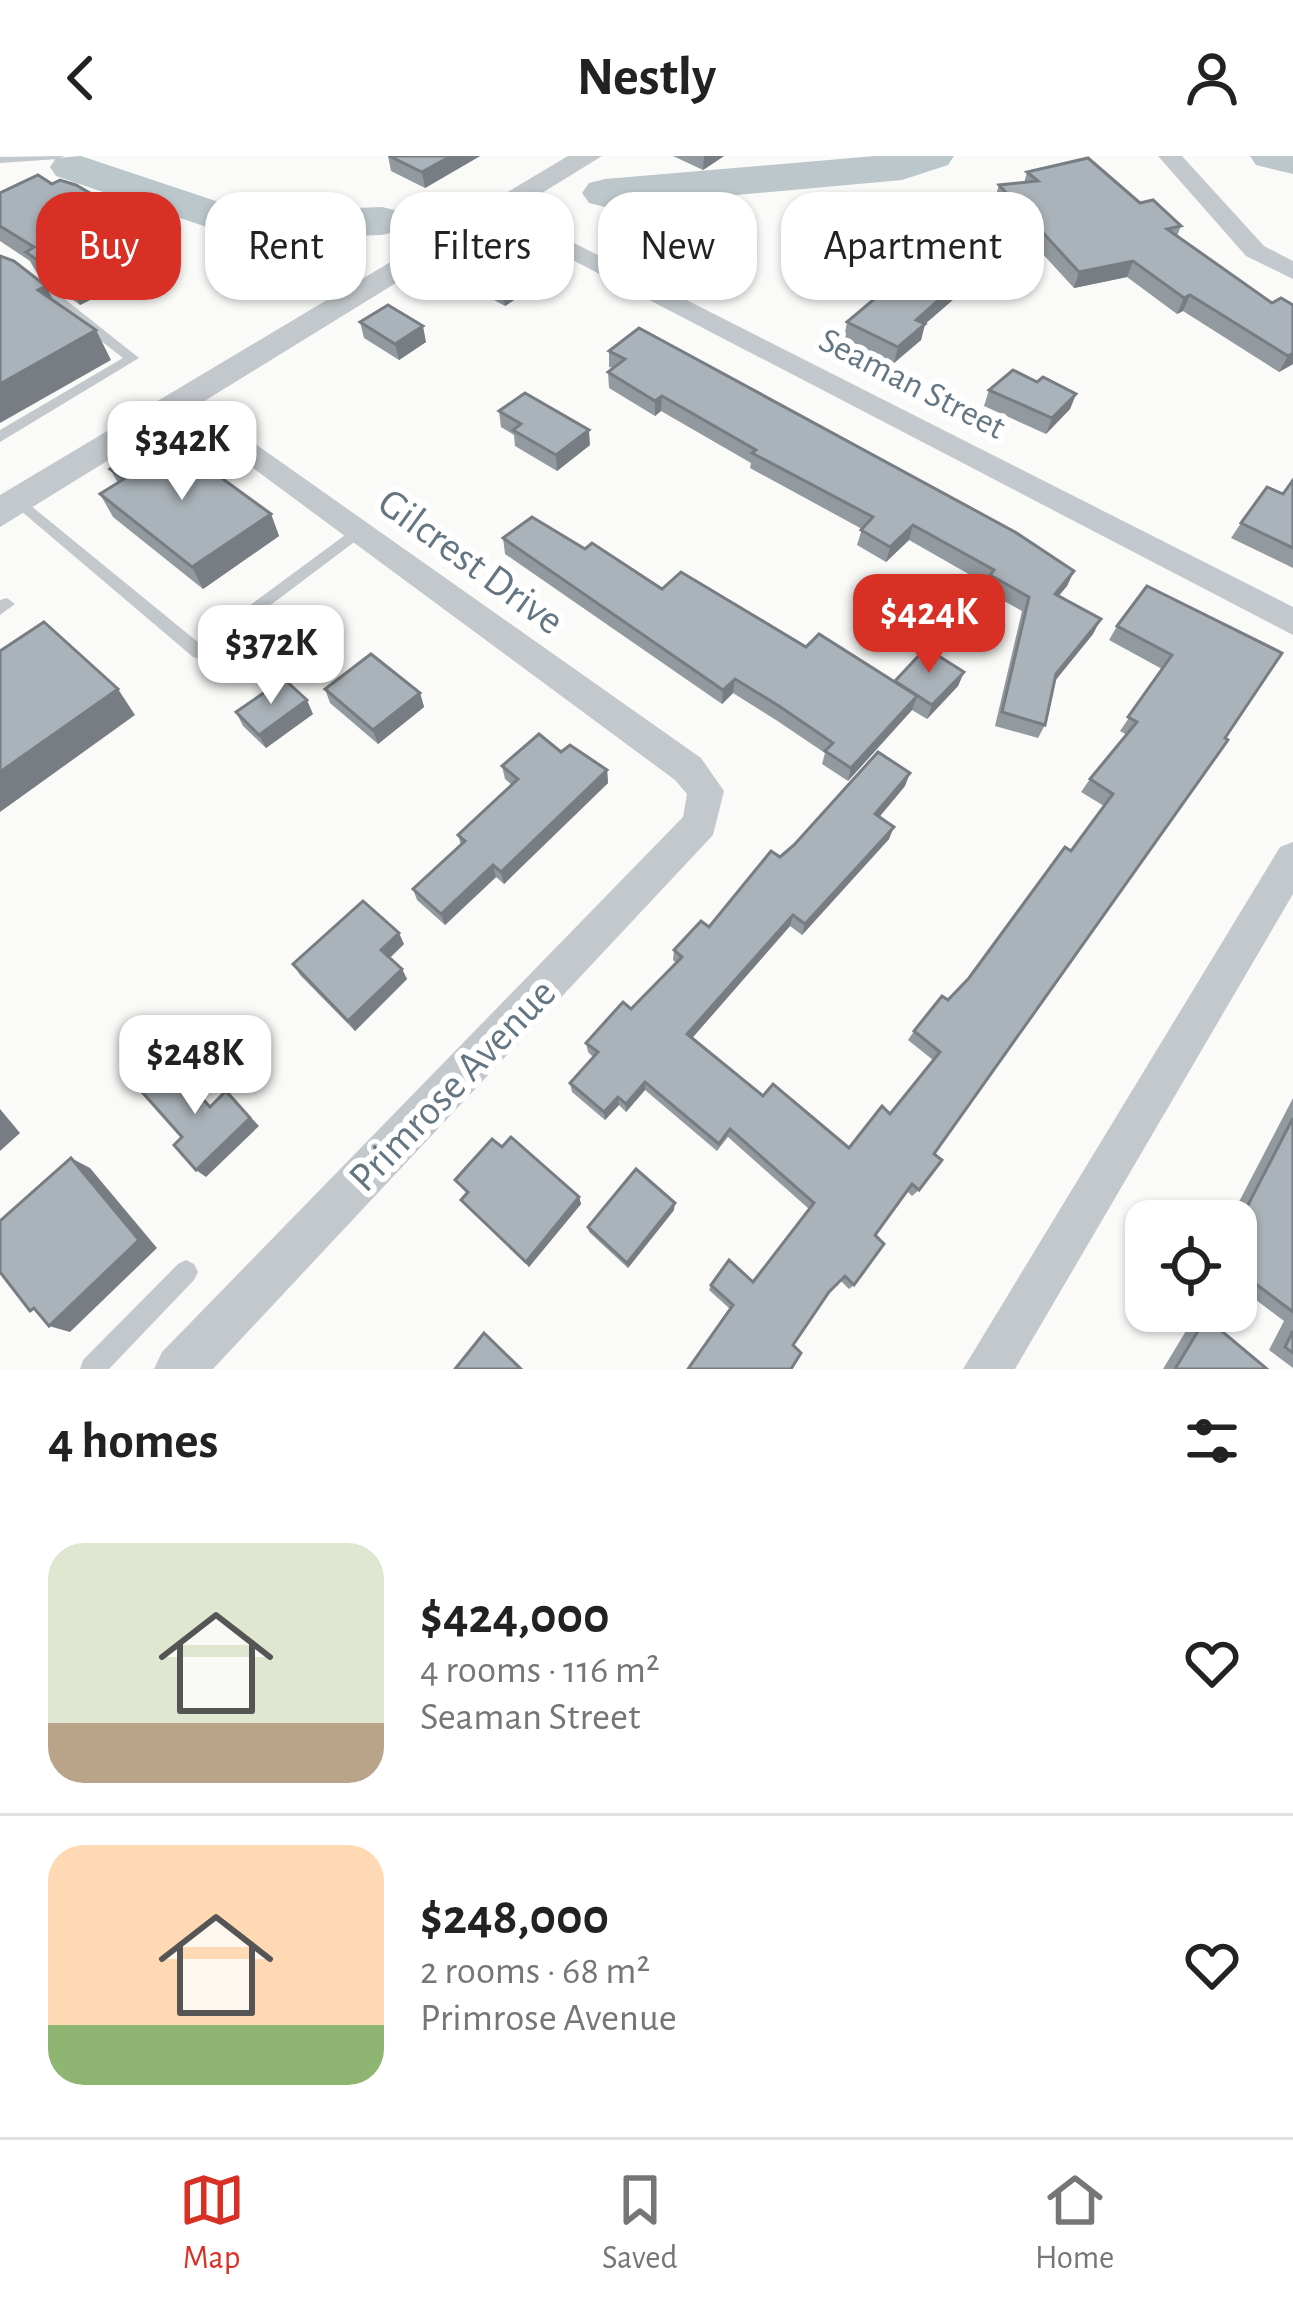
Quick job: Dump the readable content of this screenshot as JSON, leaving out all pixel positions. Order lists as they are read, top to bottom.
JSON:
{
  "streets": {
    "street": ["Seaman Street", "Gilcrest Drive", "Primrose Avenue"]
  },
  "crossings": [
    ["Gilcrest Drive", "Primrose Avenue"]
  ],
  "page": {
    "header": "Nestly",
    "chip": [
      "Buy",
      "Rent",
      "Filters",
      "New",
      "Apartment"
    ],
    "price": [
      "$342K",
      "$424K",
      "$372K",
      "$248K"
    ],
    "heading": "4 homes",
    "list": [
      {
        "name": "$424,000",
        "note": "4 rooms · 116 m² · Seaman Street"
      },
      {
        "name": "$248,000",
        "note": "2 rooms · 68 m² · Primrose Avenue"
      }
    ],
    "tabs": ["Map", "Saved", "Home"]
  }
}
